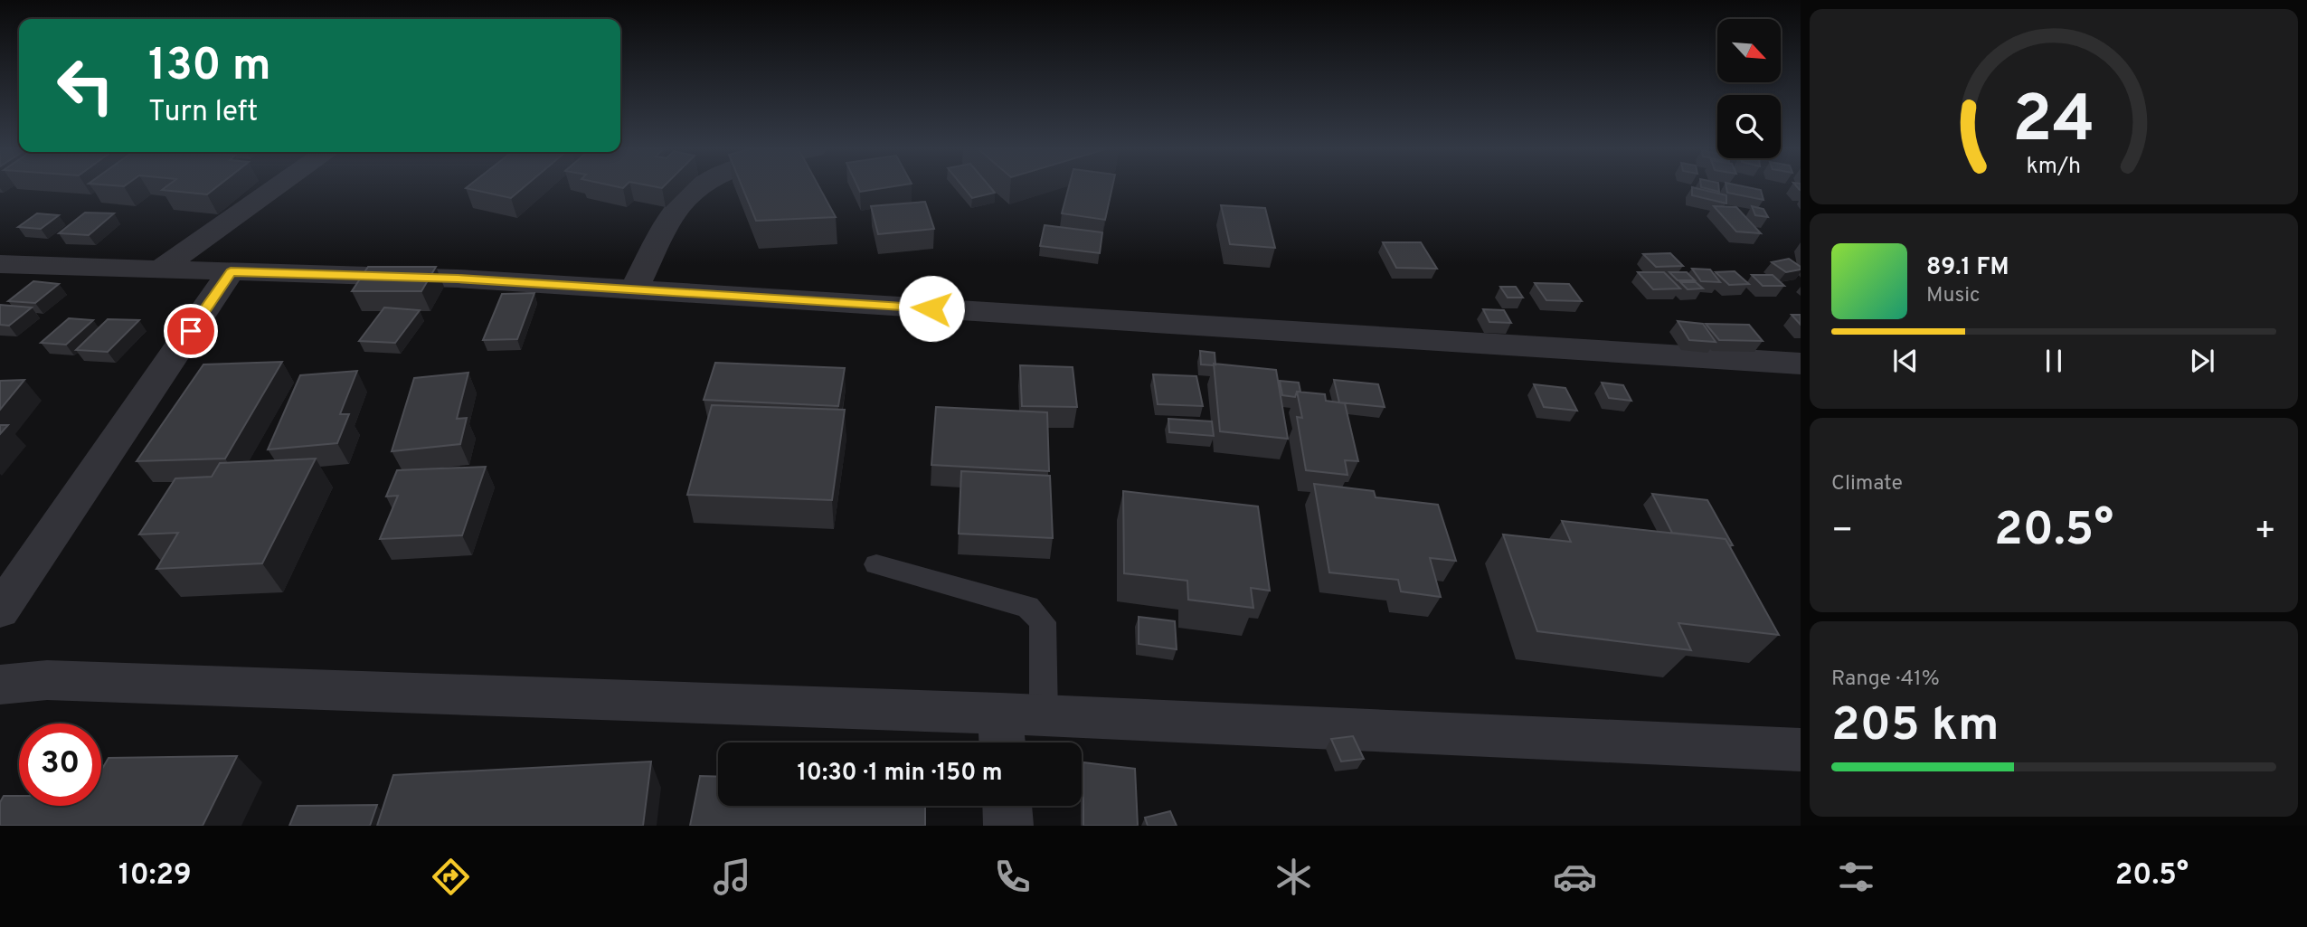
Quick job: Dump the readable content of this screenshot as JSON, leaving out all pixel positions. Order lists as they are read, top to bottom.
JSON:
{
  "north": "bottom right",
  "page": {
    "turn": ["130 m", "Turn left"],
    "song": ["89.1 FM", "Music"],
    "tile": [
      "Climate",
      ["Range · 41%", "205 km"]
    ],
    "heat": ["−", "20.5°", "+"],
    "limit": "30",
    "trip": "10:30 · 1 min · 150 m",
    "tabs": ["10:29", "20.5°"],
    "gauge": ["24", "km/h"]
  }
}
